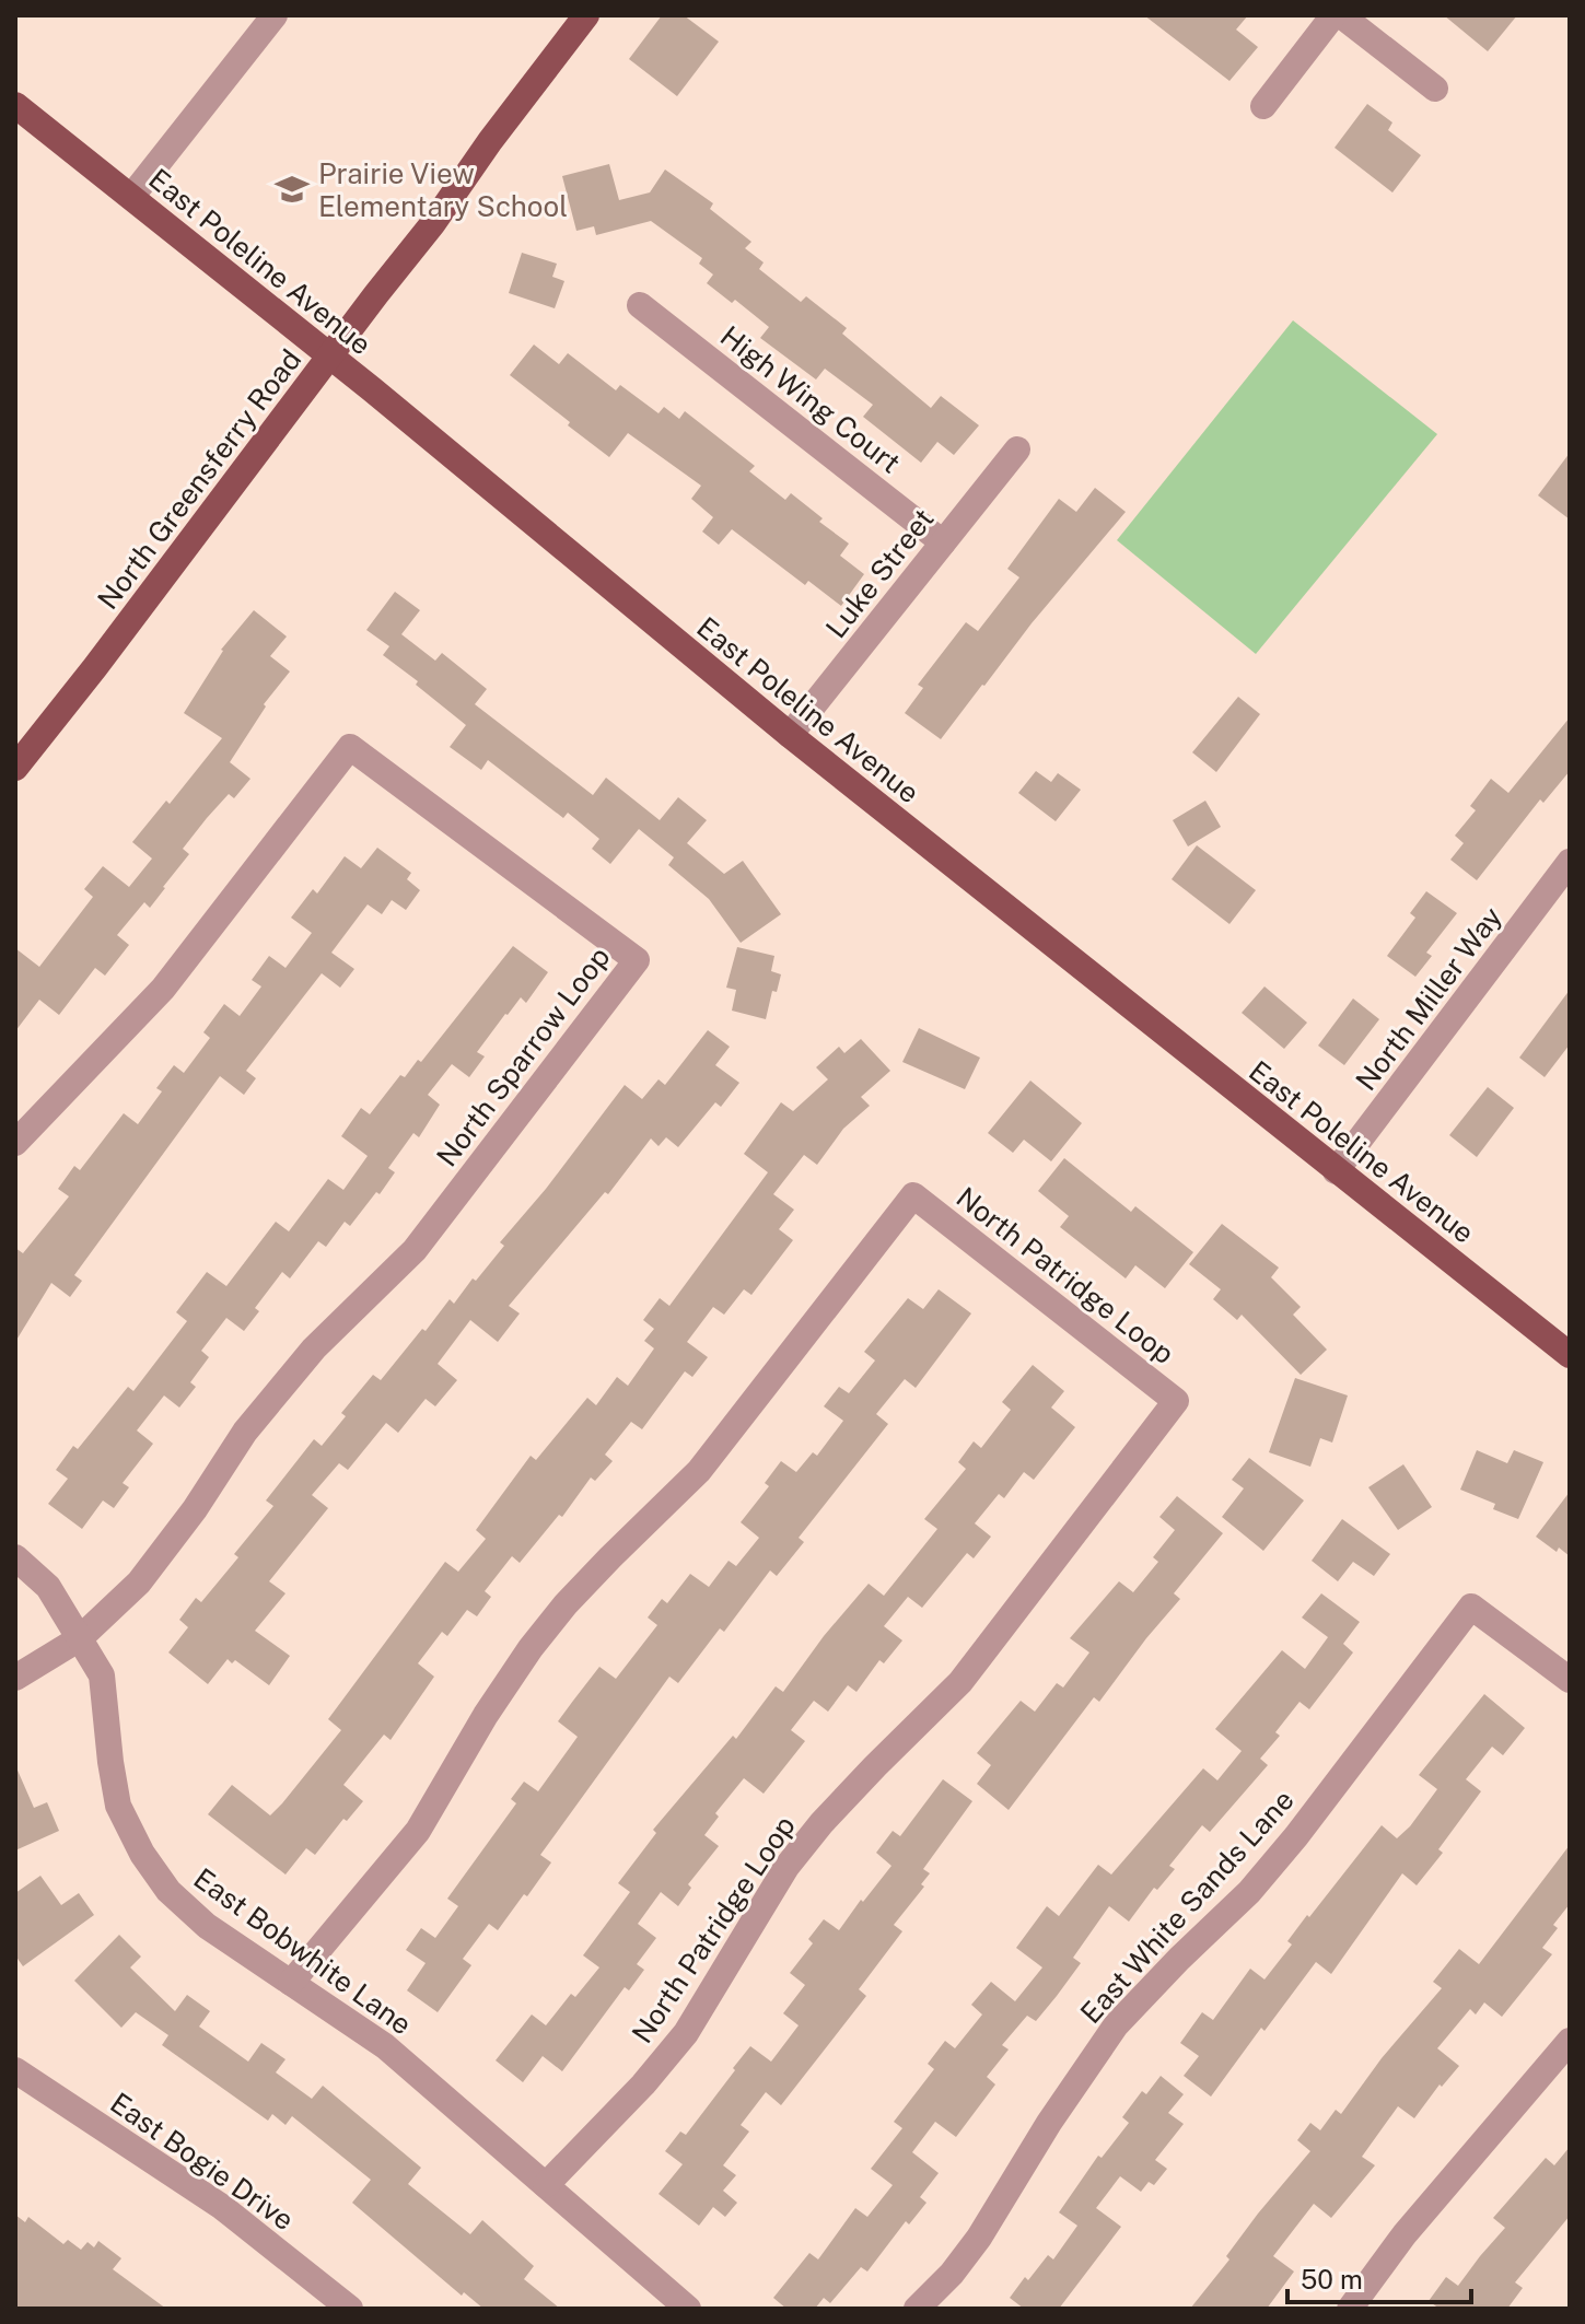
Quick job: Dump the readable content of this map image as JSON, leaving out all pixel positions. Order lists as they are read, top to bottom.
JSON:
{
  "streets": {
    "main road": ["East Poleline Avenue", "North Greensferry Road"],
    "street": [
      "High Wing Court",
      "Luke Street",
      "North Miller Way",
      "North Sparrow Loop",
      "North Patridge Loop",
      "East White Sands Lane",
      "East Bobwhite Lane",
      "East Bogie Drive"
    ]
  },
  "crossings": [
    ["East Poleline Avenue", "North Greensferry Road"],
    ["East Poleline Avenue", "Luke Street"],
    ["East Poleline Avenue", "North Miller Way"],
    ["High Wing Court", "Luke Street"],
    ["North Sparrow Loop", "East Bobwhite Lane"],
    ["North Patridge Loop", "East Bobwhite Lane"]
  ],
  "places": {
    "school or university": ["Prairie View Elementary School"]
  },
  "scale_bar": "50 m"
}
